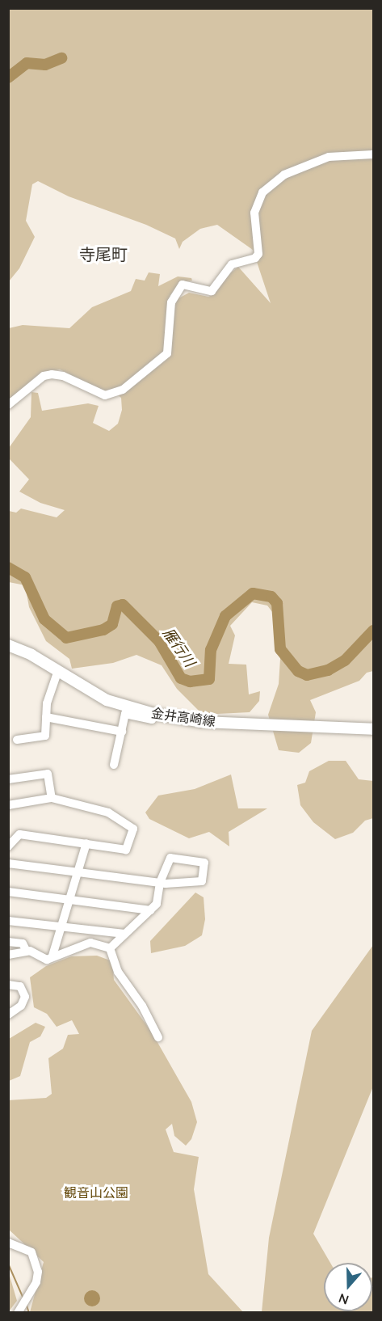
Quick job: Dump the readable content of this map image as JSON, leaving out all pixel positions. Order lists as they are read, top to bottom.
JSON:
{
  "streets": {
    "main road": ["金井高崎線"]
  },
  "districts": ["寺尾町"],
  "water": ["雁行川"],
  "parks": ["観音山公園"],
  "north": "bottom"
}
